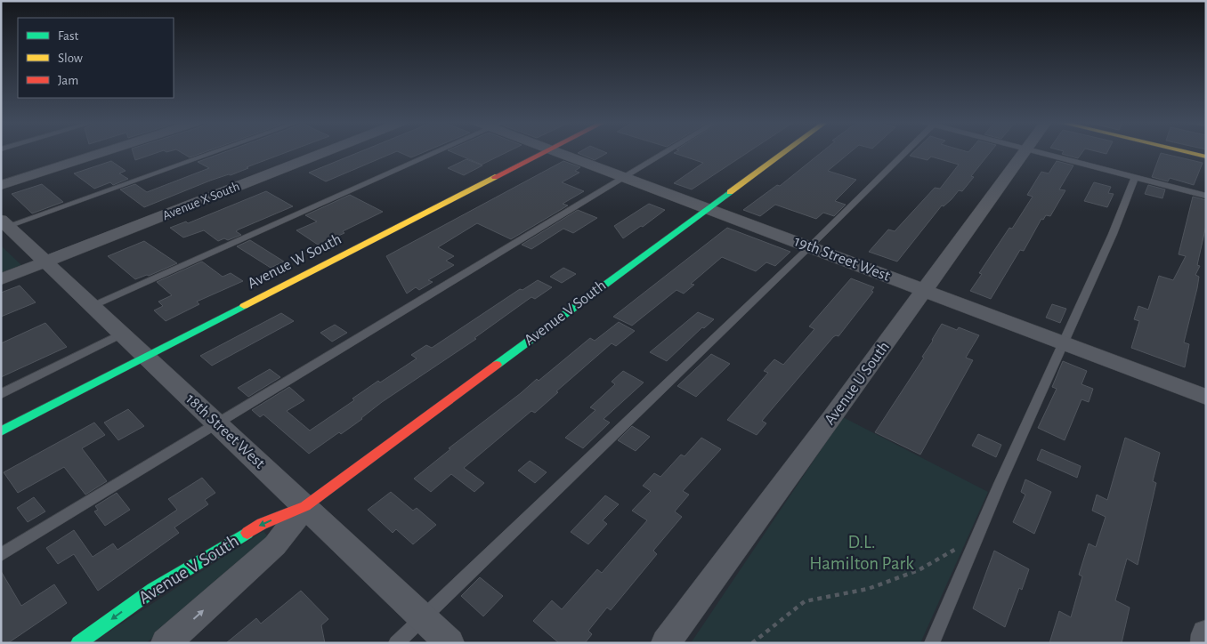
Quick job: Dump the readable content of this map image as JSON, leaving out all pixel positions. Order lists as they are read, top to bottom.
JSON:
{
  "streets": {
    "street": [
      "Avenue X South",
      "19th Street West",
      "Avenue W South",
      "Avenue V South",
      "Avenue U South",
      "18th Street West"
    ]
  },
  "crossings": [
    ["Avenue X South", "18th Street West"],
    ["19th Street West", "Avenue V South"],
    ["19th Street West", "Avenue U South"],
    ["Avenue W South", "18th Street West"],
    ["Avenue V South", "18th Street West"]
  ],
  "parks": ["D.L. Hamilton Park"],
  "legend": ["Fast", "Slow", "Jam"]
}
